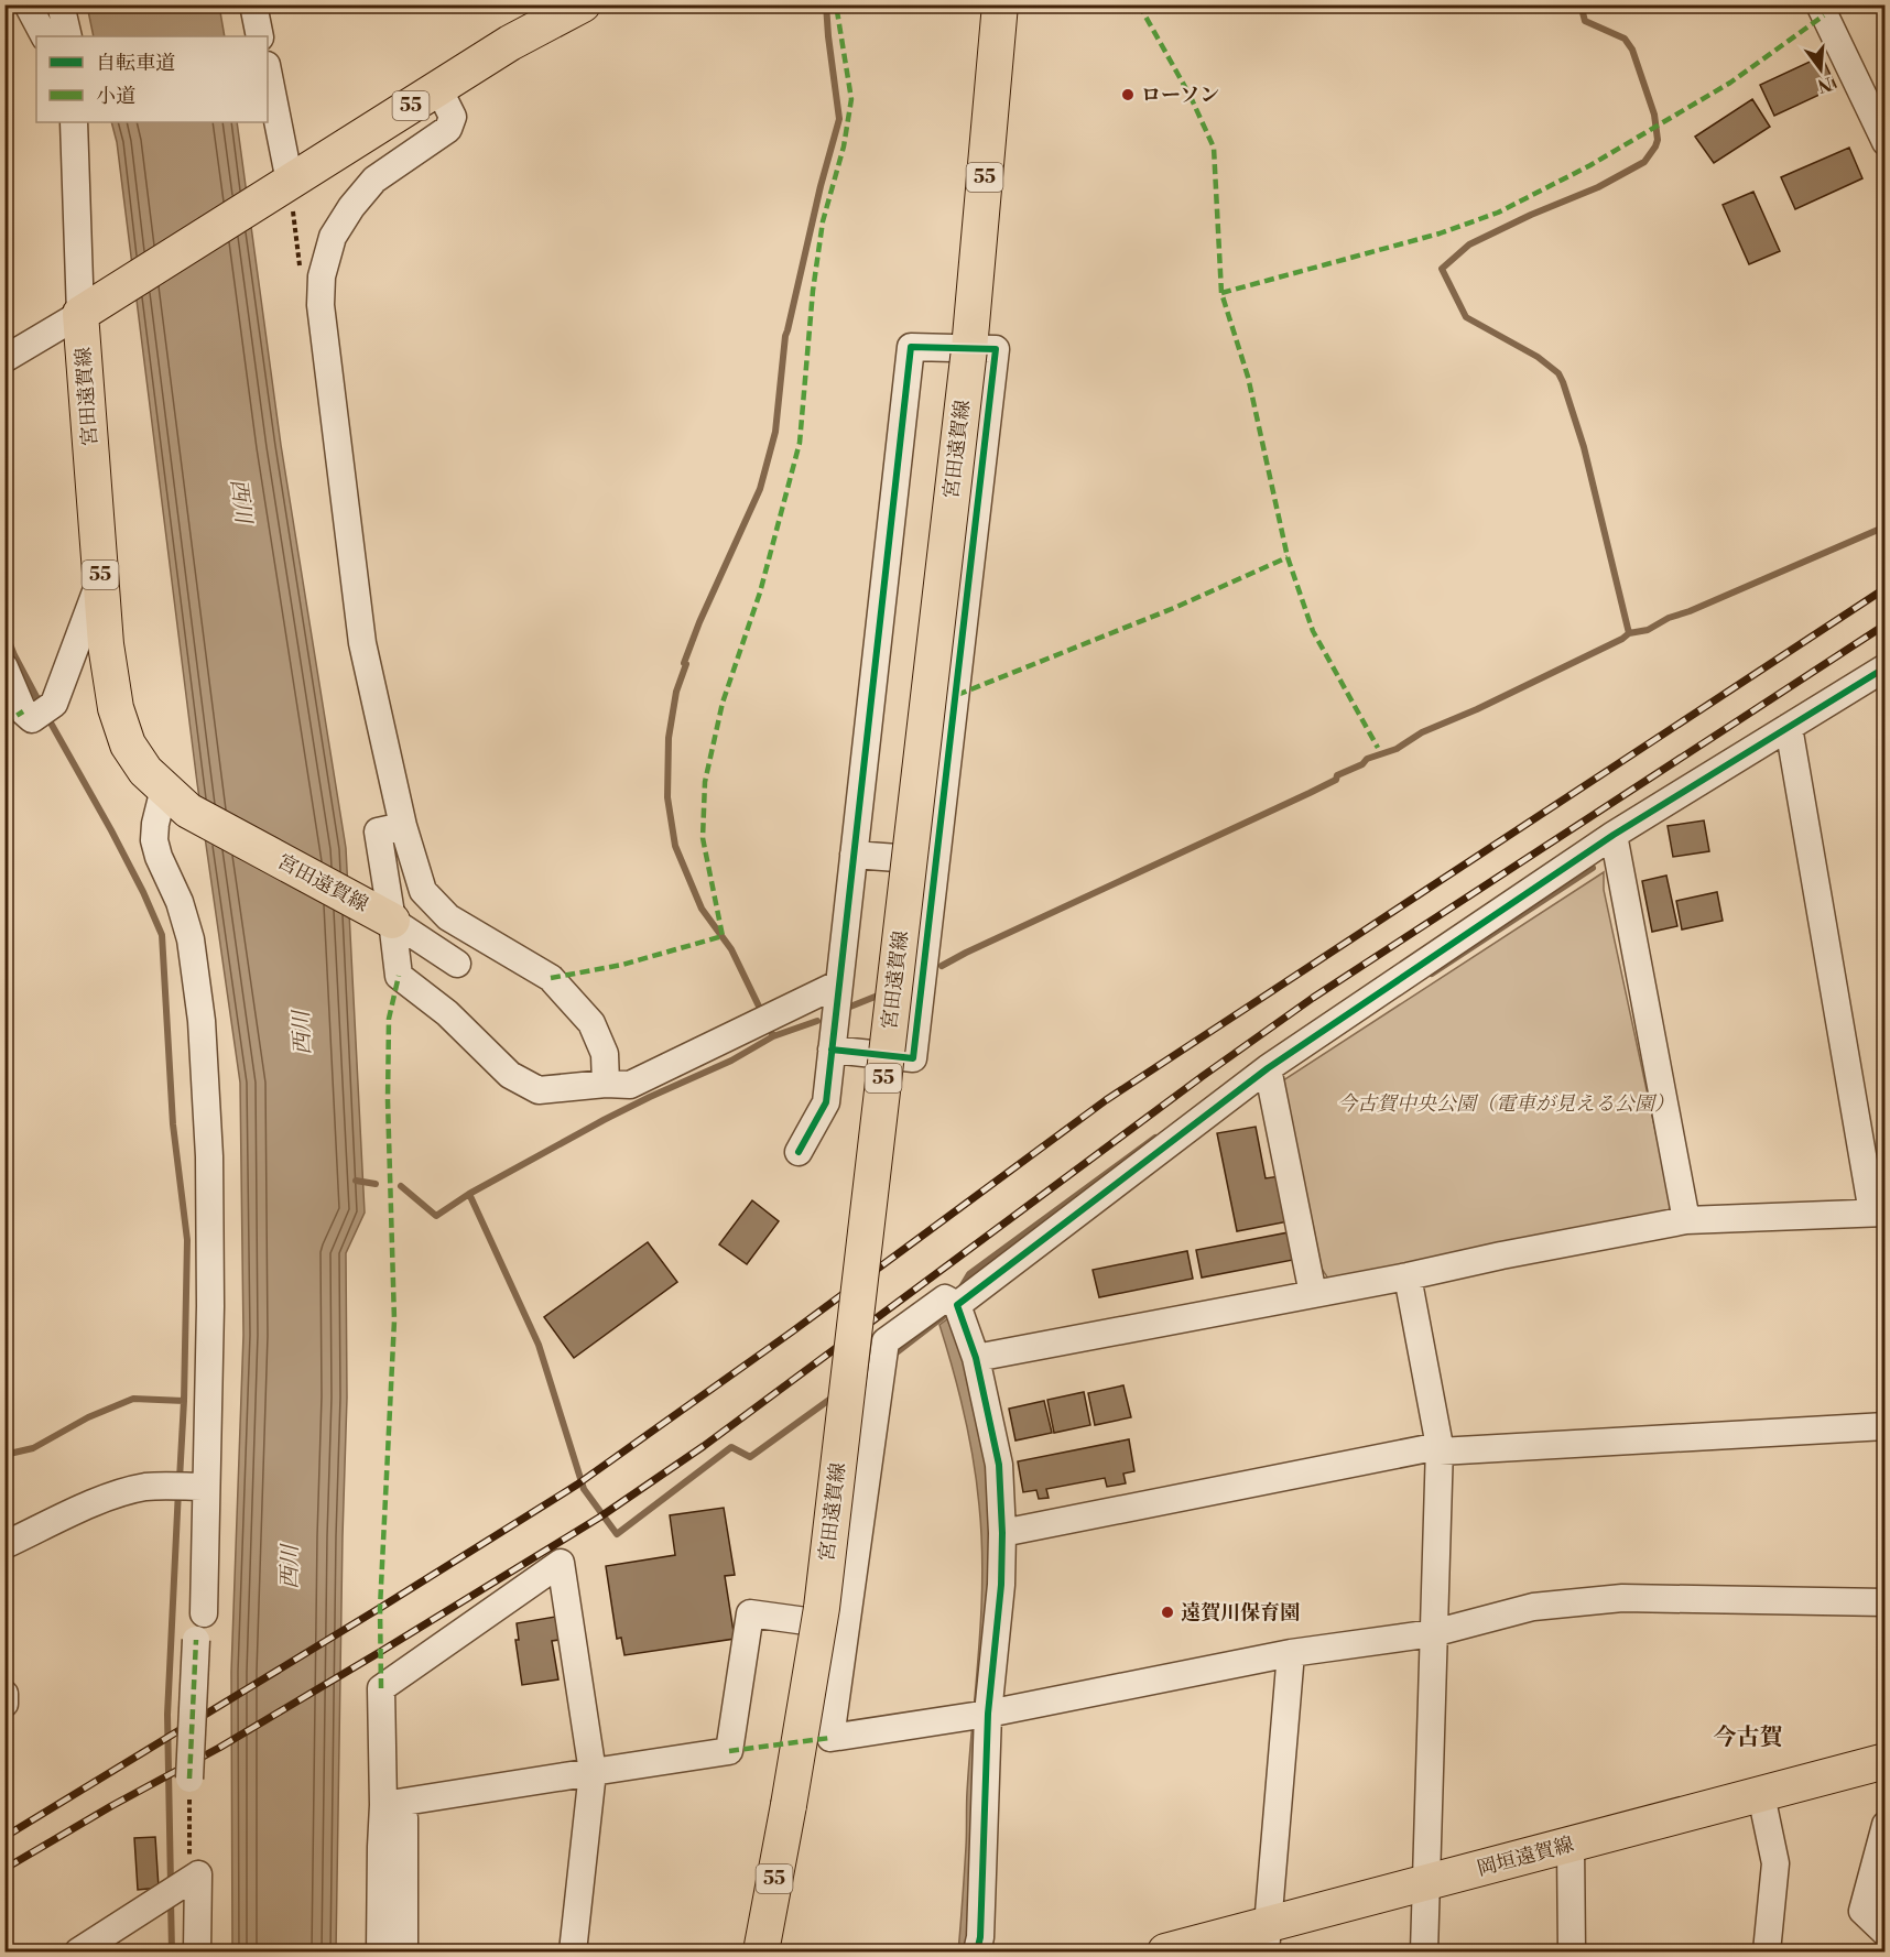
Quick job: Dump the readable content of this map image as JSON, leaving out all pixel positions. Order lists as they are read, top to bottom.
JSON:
{
  "streets": {
    "main road": ["55", "宮田遠賀線", "岡垣遠賀線"]
  },
  "crossings": [
    ["55", "宮田遠賀線"]
  ],
  "districts": ["今古賀"],
  "water": ["西川"],
  "parks": ["今古賀中央公園（電車が見える公園）"],
  "places": ["ローソン", "遠賀川保育園"],
  "legend": ["自転車道", "小道"],
  "north": "bottom"
}
